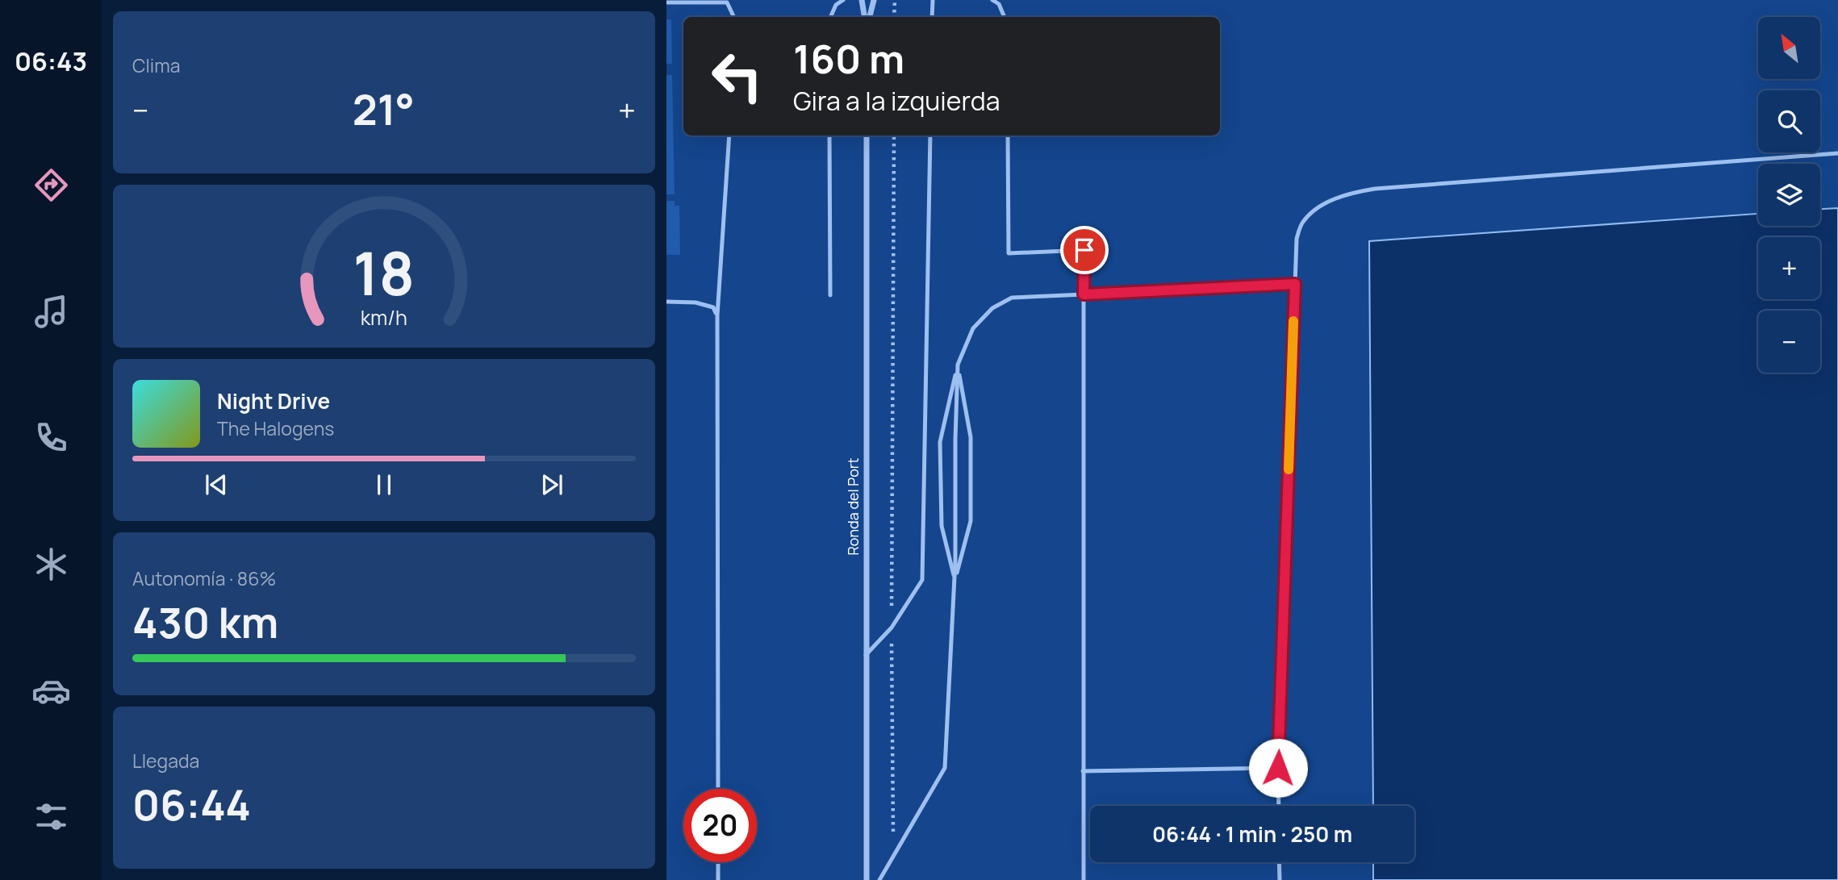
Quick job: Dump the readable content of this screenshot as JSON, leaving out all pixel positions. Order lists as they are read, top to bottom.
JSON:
{
  "streets": {
    "street": ["Ronda del Port"]
  },
  "north": "top left",
  "page": {
    "tabs": "06:43",
    "tile": [
      "Clima",
      ["Autonomía · 86%", "430 km"],
      ["Llegada", "06:44"]
    ],
    "map_buttons": ["+", "−"],
    "turn": ["160 m", "Gira a la izquierda"],
    "heat": ["−", "21°", "+"],
    "song": ["Night Drive", "The Halogens"],
    "limit": "20",
    "trip": "06:44 · 1 min · 250 m",
    "gauge": ["18", "km/h"]
  }
}
